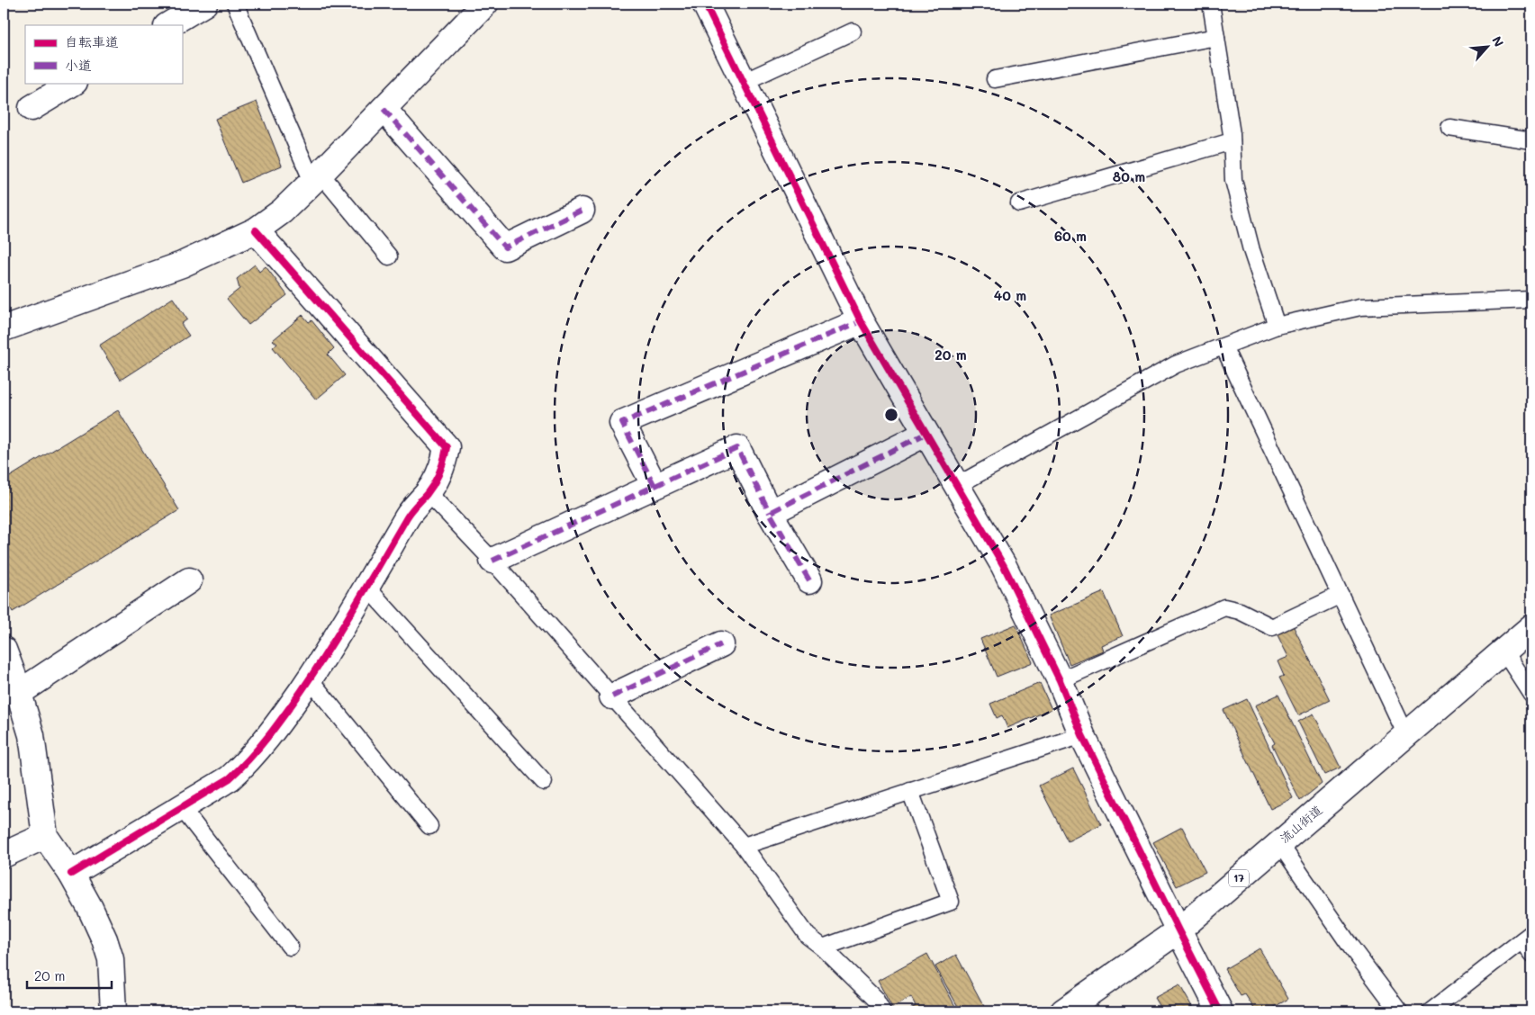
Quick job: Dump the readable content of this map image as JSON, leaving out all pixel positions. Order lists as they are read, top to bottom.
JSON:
{
  "streets": {
    "street": ["流山街道", "17"]
  },
  "legend": ["自転車道", "小道"],
  "scale_bar": "20 m",
  "north": "top right",
  "rings": [
    "80 m",
    "60 m",
    "40 m",
    "20 m"
  ]
}
